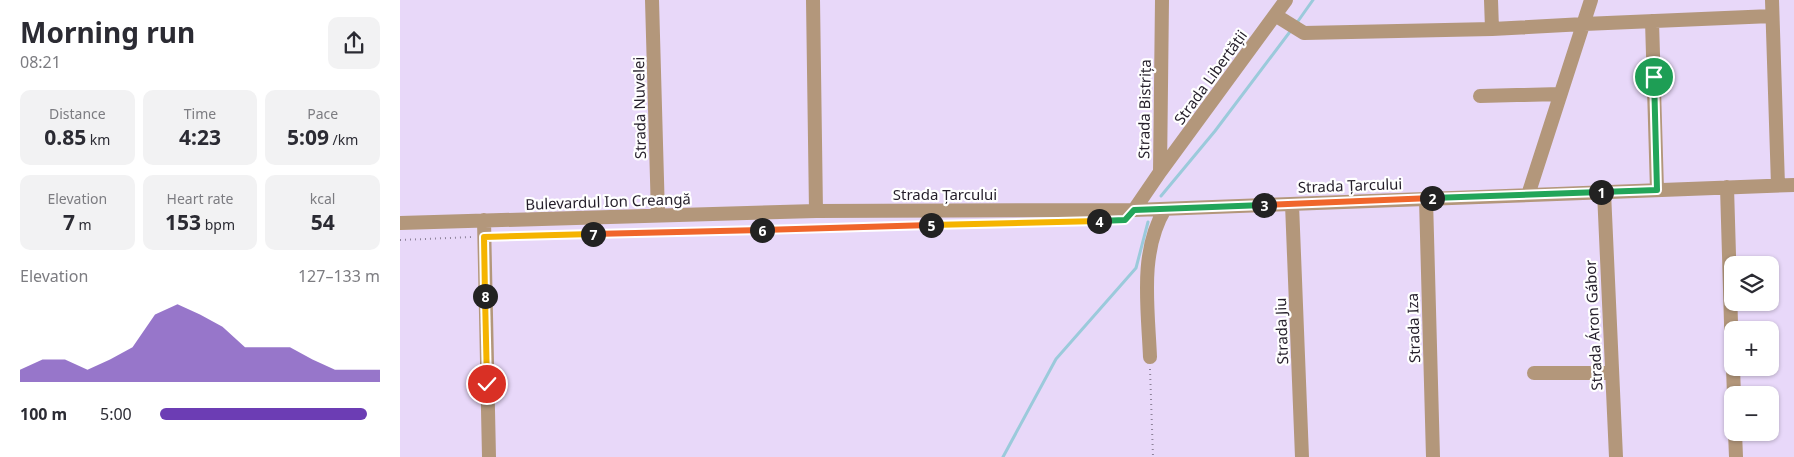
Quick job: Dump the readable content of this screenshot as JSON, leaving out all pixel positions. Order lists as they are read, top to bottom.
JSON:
{
  "streets": {
    "street": [
      "Strada Libertății",
      "Strada Nuvelei",
      "Strada Bistrița",
      "Strada Țarcului",
      "Bulevardul Ion Creangă",
      "Strada Áron Gábor",
      "Strada Iza",
      "Strada Jiu"
    ]
  },
  "crossings": [
    ["Strada Libertății", "Strada Bistrița"],
    ["Strada Nuvelei", "Bulevardul Ion Creangă"],
    ["Strada Bistrița", "Strada Țarcului"],
    ["Strada Țarcului", "Bulevardul Ion Creangă"],
    ["Strada Țarcului", "Strada Áron Gábor"],
    ["Strada Țarcului", "Strada Iza"],
    ["Strada Țarcului", "Strada Jiu"]
  ],
  "page": {
    "heading": ["Morning run", "08:21"],
    "stats": [
      ["Distance", "0.85 km"],
      ["Time", "4:23"],
      ["Pace", "5:09 /km"],
      ["Elevation", "7 m"],
      ["Heart rate", "153 bpm"],
      ["kcal", "54"]
    ],
    "pins": [
      "1",
      "2",
      "3",
      "4",
      "5",
      "6",
      "7",
      "8"
    ],
    "chart": ["Elevation", "127–133 m"],
    "map_buttons": ["+", "−"],
    "list": [
      {
        "name": "100 m",
        "note": "5:00"
      }
    ]
  }
}
